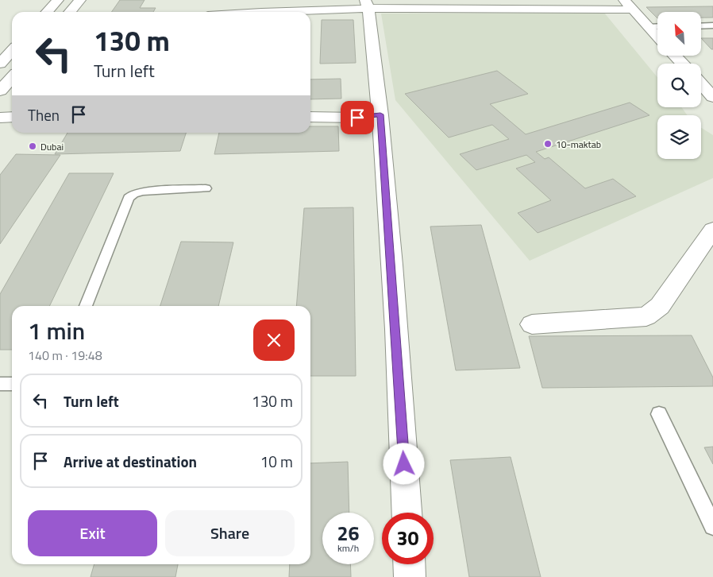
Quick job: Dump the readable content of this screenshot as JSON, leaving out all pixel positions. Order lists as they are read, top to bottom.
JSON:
{
  "places": ["10-maktab", "Dubai"],
  "north": "top left",
  "page": {
    "turn": ["130 m", "Turn left"],
    "then": "Then",
    "heading": ["1 min", "140 m · 19:48"],
    "list": [
      {
        "name": "Turn left",
        "value": "130 m"
      },
      {
        "name": "Arrive at destination",
        "value": "10 m"
      }
    ],
    "buttons": ["Exit", "Share"],
    "speed": "26 km/h",
    "limit": "30"
  }
}
